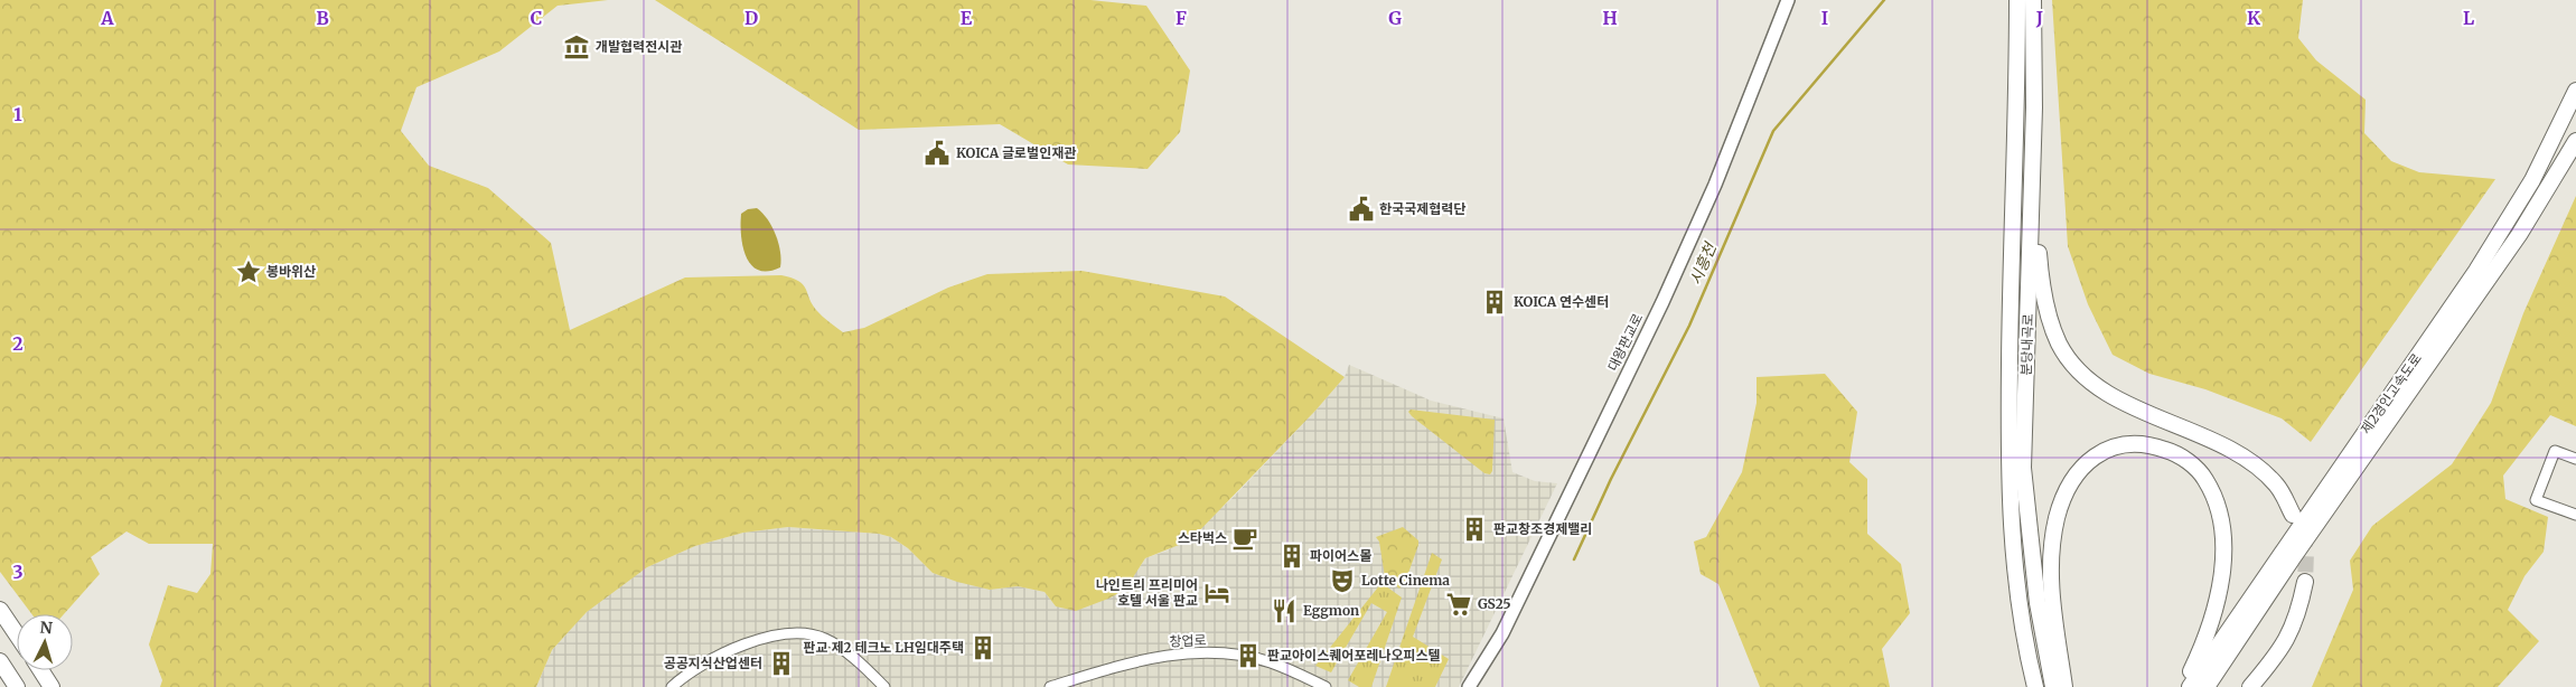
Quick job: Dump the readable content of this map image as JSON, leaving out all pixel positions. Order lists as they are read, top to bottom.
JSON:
{
  "streets": {
    "highway": ["분당내곡로", "제2경인고속도로"],
    "main road": ["대왕판교로"],
    "street": ["창업로"]
  },
  "water": ["시흥천"],
  "places": {
    "museum": ["개발협력전시관"],
    "public building": ["KOICA 글로벌인재관", "한국국제협력단"],
    "place": ["봉바위산"],
    "building": [
      "KOICA 연수센터",
      "판교창조경제밸리",
      "파이어스몰",
      "판교 제2 테크노 LH임대주택",
      "판교아이스퀘어포레나오피스텔",
      "공공지식산업센터"
    ],
    "cafe": ["스타벅스"],
    "theatre": ["Lotte Cinema"],
    "hotel": ["나인트리 프리미어 호텔 서울 판교"],
    "supermarket": ["GS25"],
    "restaurant": ["Eggmon"]
  },
  "north": "top",
  "grid": {
    "columns": [
      "A",
      "B",
      "C",
      "D",
      "E",
      "F",
      "G",
      "H",
      "I",
      "J",
      "K",
      "L"
    ],
    "rows": ["1", "2", "3"]
  }
}
